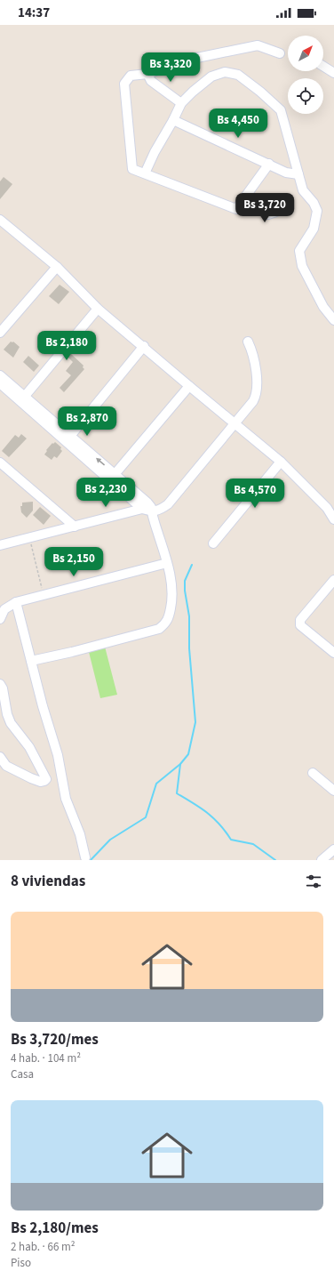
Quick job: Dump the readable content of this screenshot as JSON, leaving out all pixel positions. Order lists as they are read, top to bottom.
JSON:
{
  "north": "top right",
  "page": {
    "status": "14:37",
    "price": [
      "Bs 3,320",
      "Bs 4,450",
      "Bs 3,720",
      "Bs 2,180",
      "Bs 2,870",
      "Bs 2,230",
      "Bs 4,570",
      "Bs 2,150"
    ],
    "heading": "8 viviendas",
    "list": [
      {
        "name": "Bs 3,720/mes",
        "note": "4 hab. · 104 m² · Casa"
      },
      {
        "name": "Bs 2,180/mes",
        "note": "2 hab. · 66 m² · Piso"
      }
    ]
  }
}
